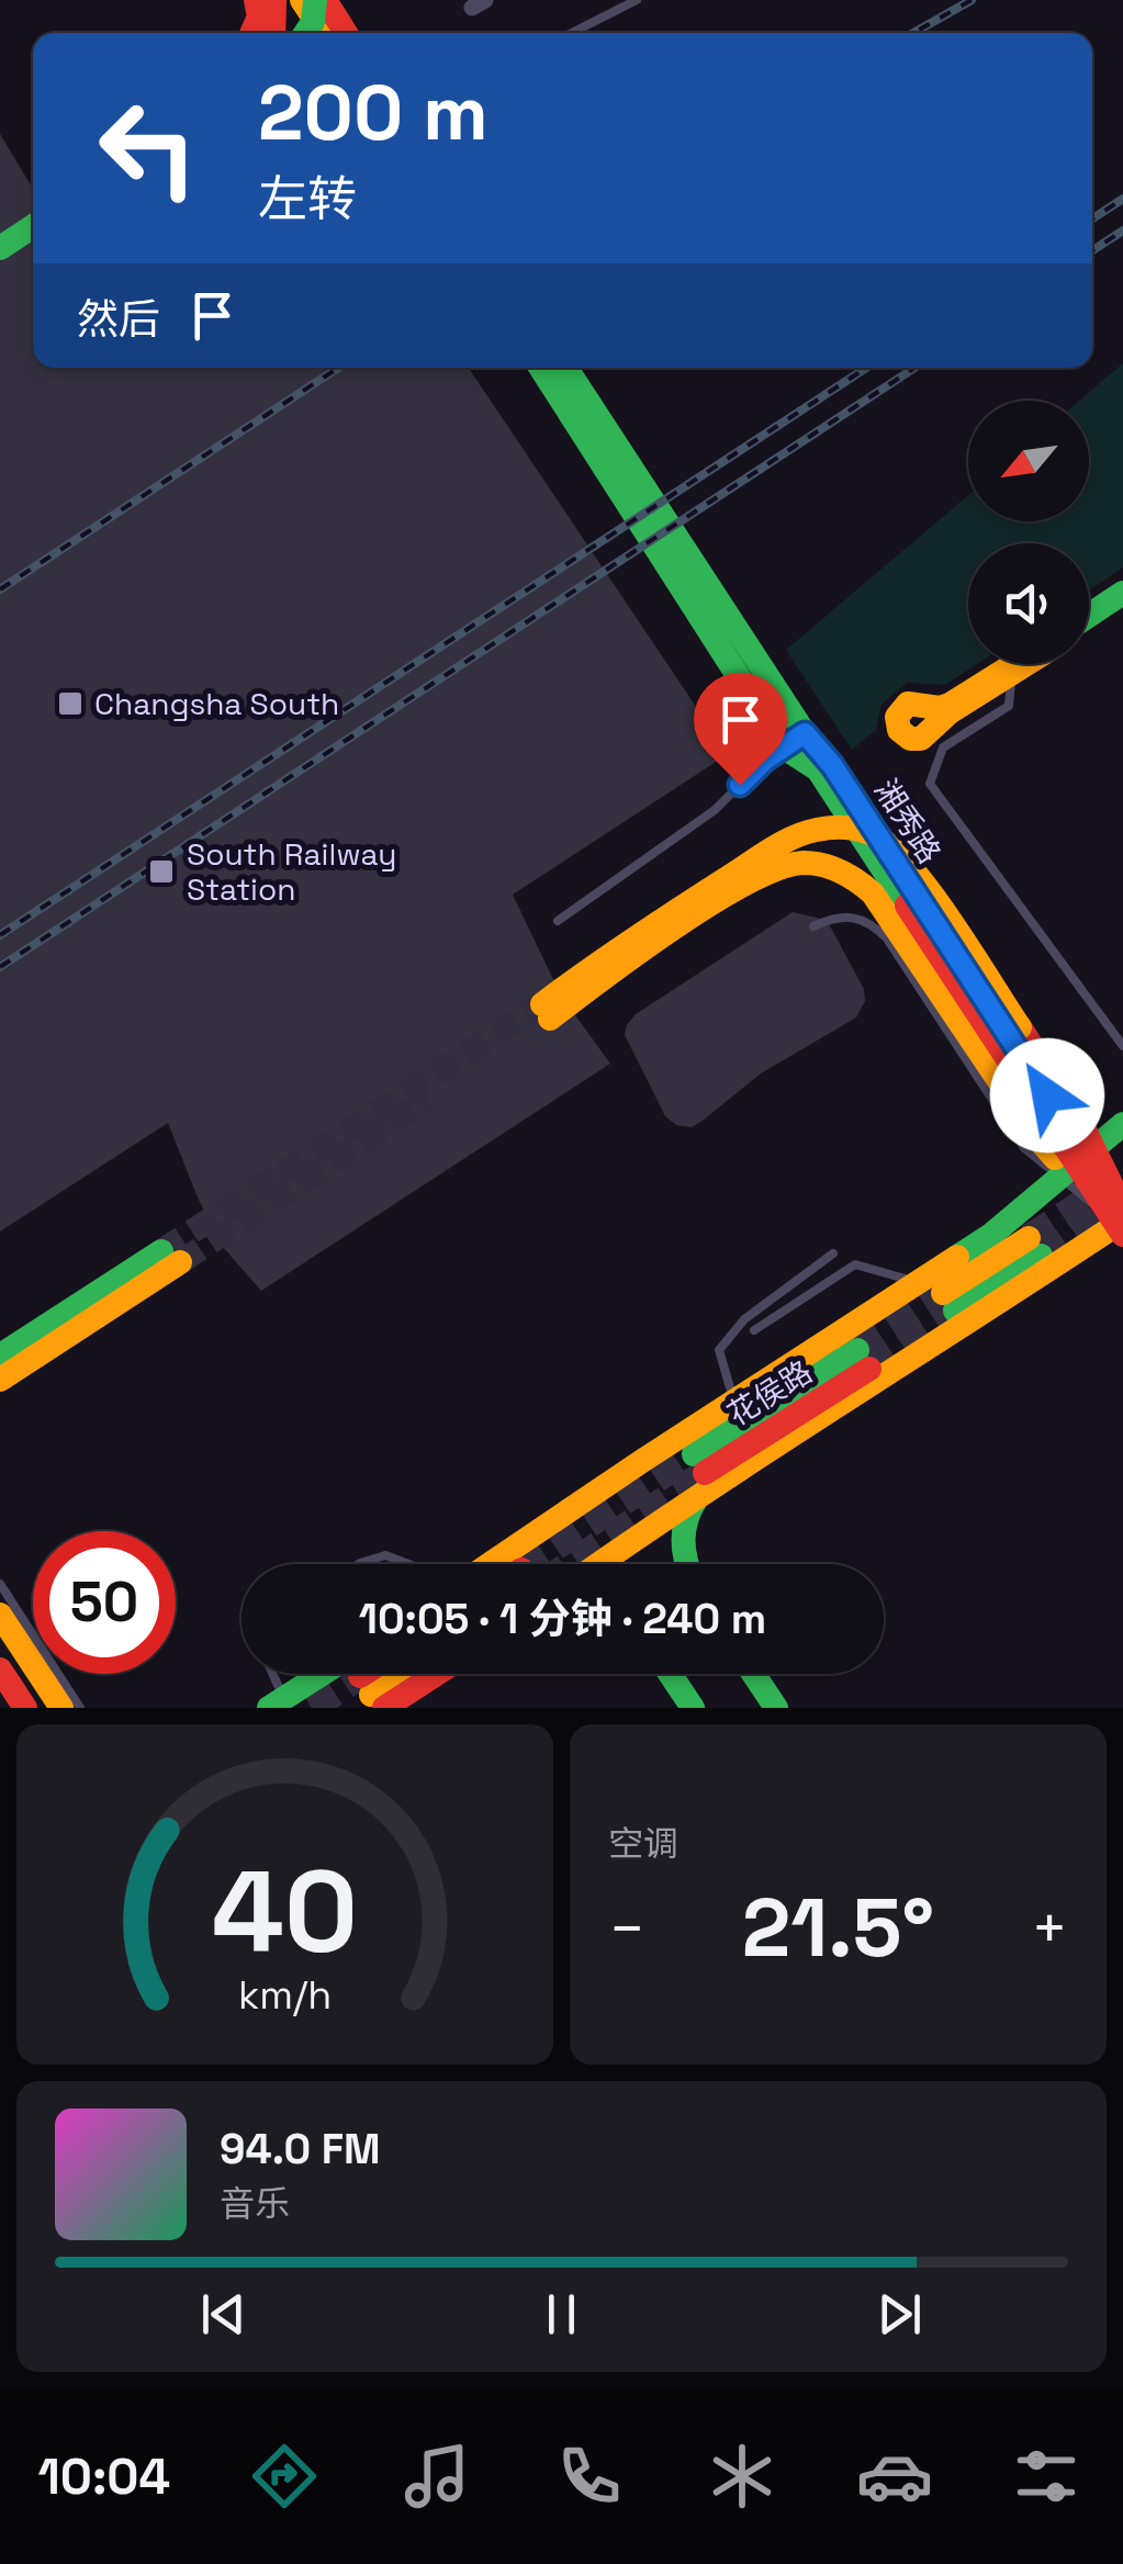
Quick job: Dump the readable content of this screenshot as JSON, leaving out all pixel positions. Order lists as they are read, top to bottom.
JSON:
{
  "streets": {
    "main road": ["湘秀路", "花侯路"]
  },
  "places": {
    "transit": ["Changsha South", "South Railway Station"]
  },
  "north": "bottom left",
  "page": {
    "turn": ["200 m", "左转"],
    "then": "然后",
    "limit": "50",
    "trip": "10:05 · 1 分钟 · 240 m",
    "tile": "空调",
    "heat": ["−", "21.5°", "+"],
    "song": ["94.0 FM", "音乐"],
    "tabs": "10:04",
    "gauge": ["40", "km/h"]
  }
}
